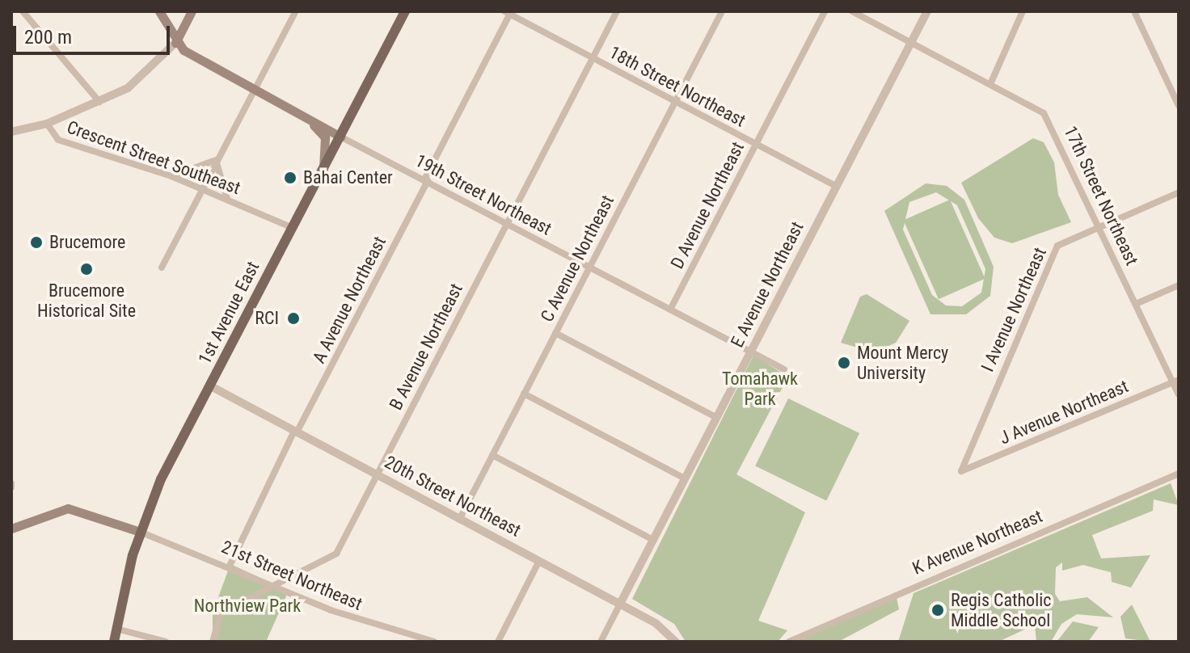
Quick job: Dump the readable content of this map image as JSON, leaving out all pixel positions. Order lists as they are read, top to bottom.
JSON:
{
  "streets": {
    "main road": ["1st Avenue East"],
    "street": [
      "18th Street Northeast",
      "Crescent Street Southeast",
      "19th Street Northeast",
      "17th Street Northeast",
      "D Avenue Northeast",
      "C Avenue Northeast",
      "E Avenue Northeast",
      "A Avenue Northeast",
      "I Avenue Northeast",
      "B Avenue Northeast",
      "J Avenue Northeast",
      "20th Street Northeast",
      "K Avenue Northeast",
      "21st Street Northeast"
    ]
  },
  "crossings": [
    ["18th Street Northeast", "D Avenue Northeast"],
    ["18th Street Northeast", "C Avenue Northeast"],
    ["18th Street Northeast", "E Avenue Northeast"],
    ["18th Street Northeast", "A Avenue Northeast"],
    ["18th Street Northeast", "B Avenue Northeast"],
    ["Crescent Street Southeast", "1st Avenue East"],
    ["19th Street Northeast", "D Avenue Northeast"],
    ["19th Street Northeast", "C Avenue Northeast"],
    ["19th Street Northeast", "E Avenue Northeast"],
    ["19th Street Northeast", "A Avenue Northeast"],
    ["19th Street Northeast", "1st Avenue East"],
    ["19th Street Northeast", "B Avenue Northeast"],
    ["17th Street Northeast", "E Avenue Northeast"],
    ["17th Street Northeast", "I Avenue Northeast"],
    ["17th Street Northeast", "J Avenue Northeast"],
    ["C Avenue Northeast", "20th Street Northeast"],
    ["E Avenue Northeast", "20th Street Northeast"],
    ["A Avenue Northeast", "20th Street Northeast"],
    ["A Avenue Northeast", "21st Street Northeast"],
    ["I Avenue Northeast", "J Avenue Northeast"],
    ["1st Avenue East", "20th Street Northeast"],
    ["1st Avenue East", "21st Street Northeast"],
    ["B Avenue Northeast", "20th Street Northeast"],
    ["B Avenue Northeast", "21st Street Northeast"]
  ],
  "parks": ["Tomahawk Park", "Northview Park"],
  "places": [
    "Bahai Center",
    "Brucemore",
    "Brucemore Historical Site",
    "RCI",
    "Mount Mercy University",
    "Regis Catholic Middle School"
  ],
  "scale_bar": "200 m"
}
